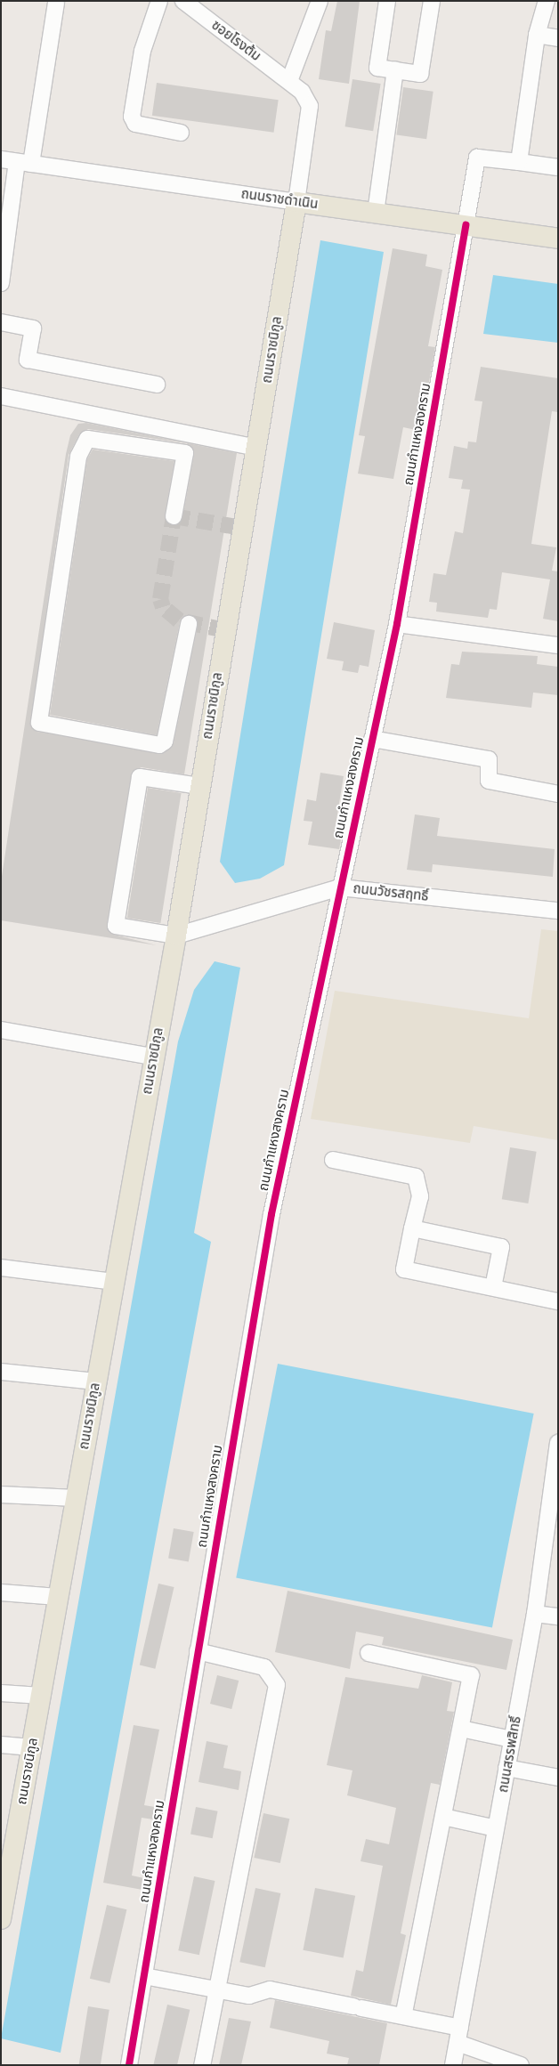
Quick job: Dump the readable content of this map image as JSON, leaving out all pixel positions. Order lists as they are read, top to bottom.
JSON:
{
  "streets": {
    "main road": ["ถนนราชดำเนิน", "ถนนราชนิกูล"],
    "street": [
      "ซอยโรงต้ม",
      "ถนนกำแหงสงคราม",
      "ถนนวัชรสฤทธิ์",
      "ถนนสรรพสิทธิ์"
    ]
  },
  "crossings": [
    ["ซอยโรงต้ม", "ถนนราชดำเนิน"],
    ["ซอยโรงต้ม", "ถนนราชนิกูล"],
    ["ถนนราชดำเนิน", "ถนนราชนิกูล"],
    ["ถนนราชดำเนิน", "ถนนกำแหงสงคราม"],
    ["ถนนราชนิกูล", "ถนนวัชรสฤทธิ์"],
    ["ถนนกำแหงสงคราม", "ถนนวัชรสฤทธิ์"]
  ]
}
